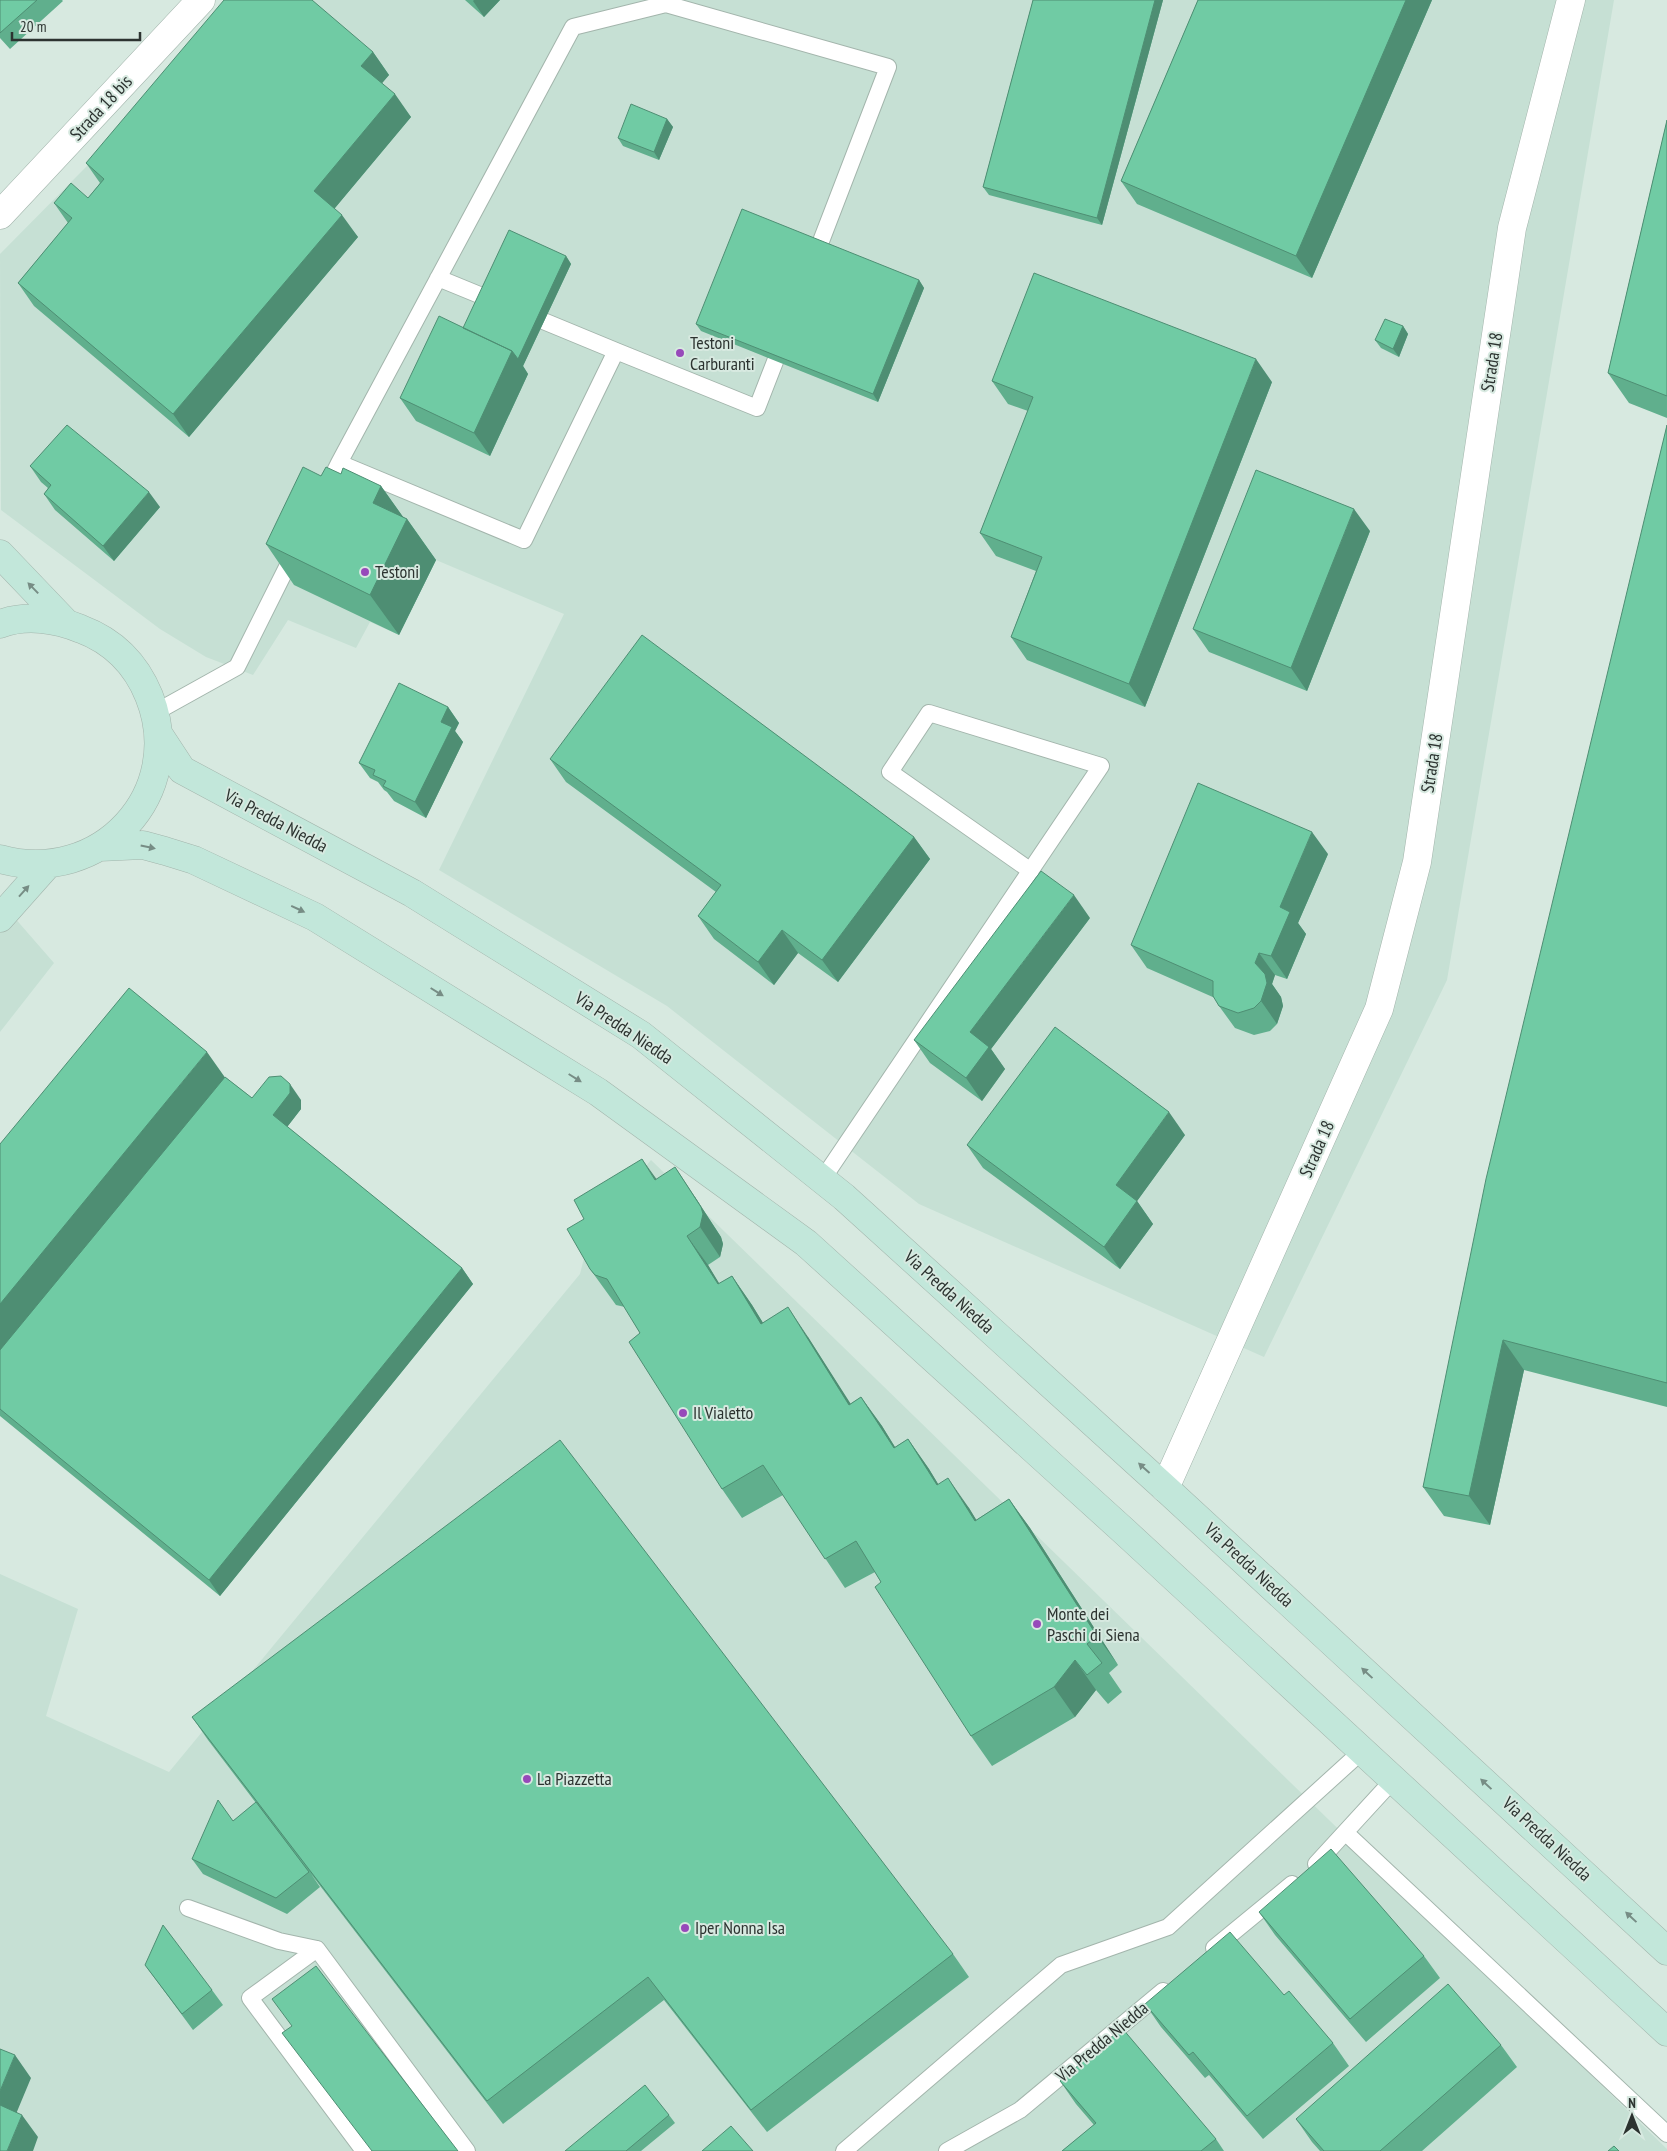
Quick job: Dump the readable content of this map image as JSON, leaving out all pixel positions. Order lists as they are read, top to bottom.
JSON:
{
  "streets": {
    "main road": ["Via Predda Niedda"],
    "street": ["Strada 18 bis", "Strada 18"]
  },
  "crossings": [
    ["Strada 18", "Via Predda Niedda"]
  ],
  "places": [
    "Testoni Carburanti",
    "Testoni",
    "Il Vialetto",
    "Monte dei Paschi di Siena",
    "La Piazzetta",
    "Iper Nonna Isa"
  ],
  "scale_bar": "20 m",
  "north": "top"
}
